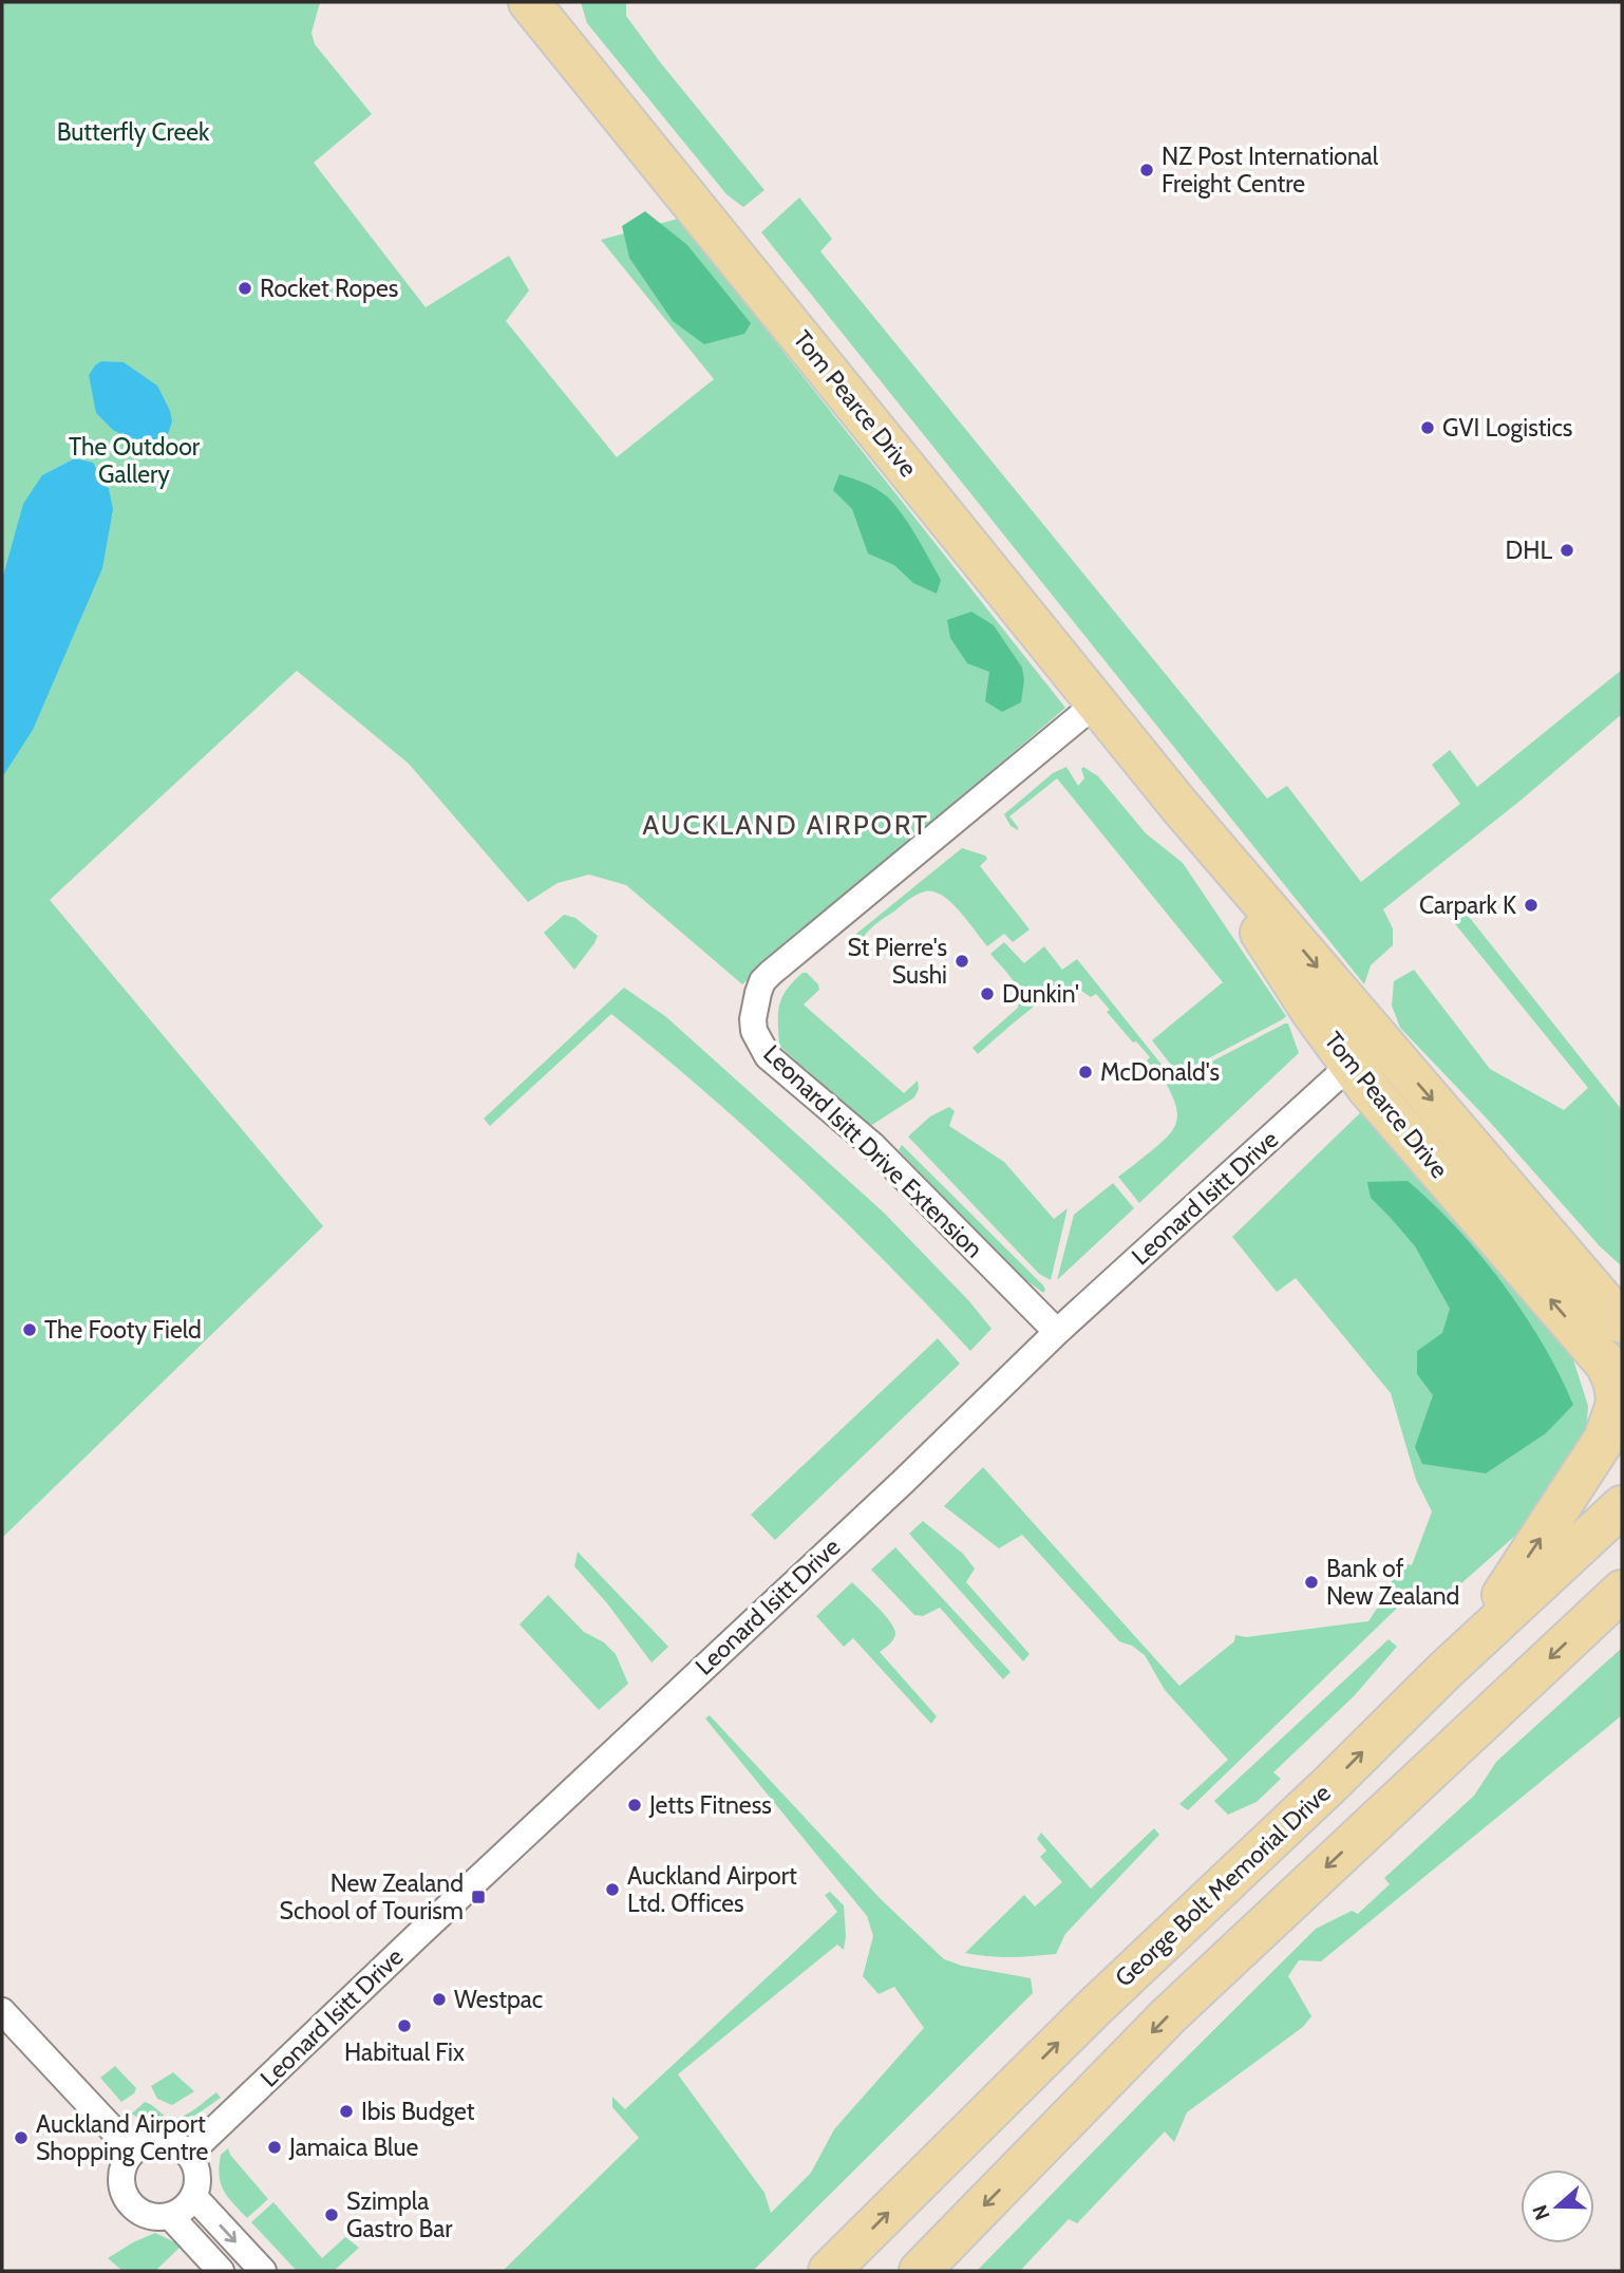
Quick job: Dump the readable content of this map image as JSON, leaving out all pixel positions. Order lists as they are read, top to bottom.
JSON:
{
  "streets": {
    "main road": ["Tom Pearce Drive", "George Bolt Memorial Drive"],
    "street": ["Leonard Isitt Drive Extension", "Leonard Isitt Drive"]
  },
  "crossings": [
    ["Tom Pearce Drive", "Leonard Isitt Drive Extension"],
    ["Tom Pearce Drive", "Leonard Isitt Drive"],
    ["Leonard Isitt Drive Extension", "Leonard Isitt Drive"]
  ],
  "districts": ["AUCKLAND AIRPORT"],
  "parks": ["Butterfly Creek", "The Outdoor Gallery"],
  "places": {
    "other": [
      "NZ Post International Freight Centre",
      "Rocket Ropes",
      "GVI Logistics",
      "DHL",
      "Carpark K",
      "St Pierre's Sushi",
      "Dunkin'",
      "McDonald's",
      "The Footy Field",
      "Bank of New Zealand",
      "Jetts Fitness",
      "Auckland Airport Ltd. Offices",
      "Westpac",
      "Habitual Fix",
      "Ibis Budget",
      "Auckland Airport Shopping Centre",
      "Jamaica Blue",
      "Szimpla Gastro Bar"
    ],
    "transit": ["New Zealand School of Tourism"]
  },
  "north": "left"
}
